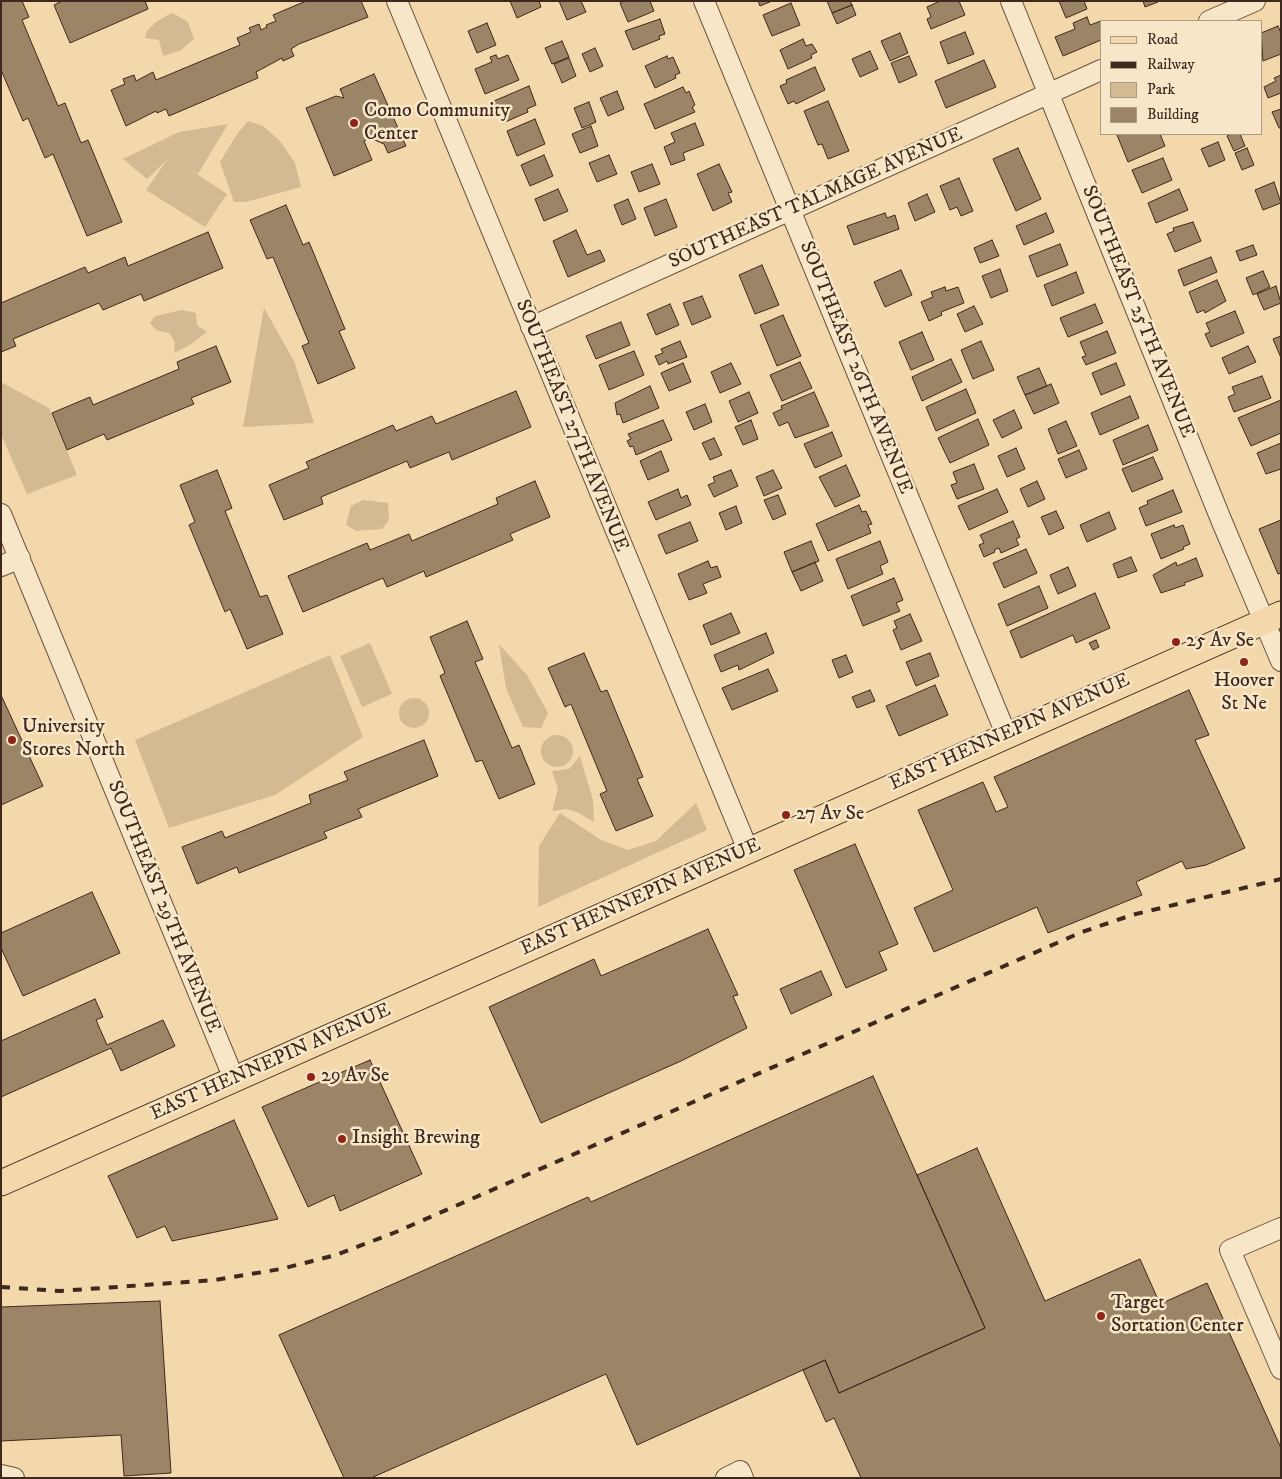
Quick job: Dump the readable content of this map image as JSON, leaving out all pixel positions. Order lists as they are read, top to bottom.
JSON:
{
  "streets": {
    "main road": ["EAST HENNEPIN AVENUE"],
    "street": [
      "SOUTHEAST TALMAGE AVENUE",
      "SOUTHEAST 25TH AVENUE",
      "SOUTHEAST 26TH AVENUE",
      "SOUTHEAST 27TH AVENUE",
      "SOUTHEAST 29TH AVENUE"
    ]
  },
  "crossings": [
    ["SOUTHEAST TALMAGE AVENUE", "SOUTHEAST 25TH AVENUE"],
    ["SOUTHEAST TALMAGE AVENUE", "SOUTHEAST 26TH AVENUE"],
    ["SOUTHEAST TALMAGE AVENUE", "SOUTHEAST 27TH AVENUE"],
    ["SOUTHEAST 25TH AVENUE", "EAST HENNEPIN AVENUE"],
    ["SOUTHEAST 26TH AVENUE", "EAST HENNEPIN AVENUE"],
    ["SOUTHEAST 27TH AVENUE", "EAST HENNEPIN AVENUE"],
    ["EAST HENNEPIN AVENUE", "SOUTHEAST 29TH AVENUE"]
  ],
  "places": [
    "Como Community Center",
    "25 Av Se",
    "Hoover St Ne",
    "University Stores North",
    "27 Av Se",
    "29 Av Se",
    "Insight Brewing",
    "Target Sortation Center"
  ],
  "legend": [
    "Road",
    "Railway",
    "Park",
    "Building"
  ]
}
